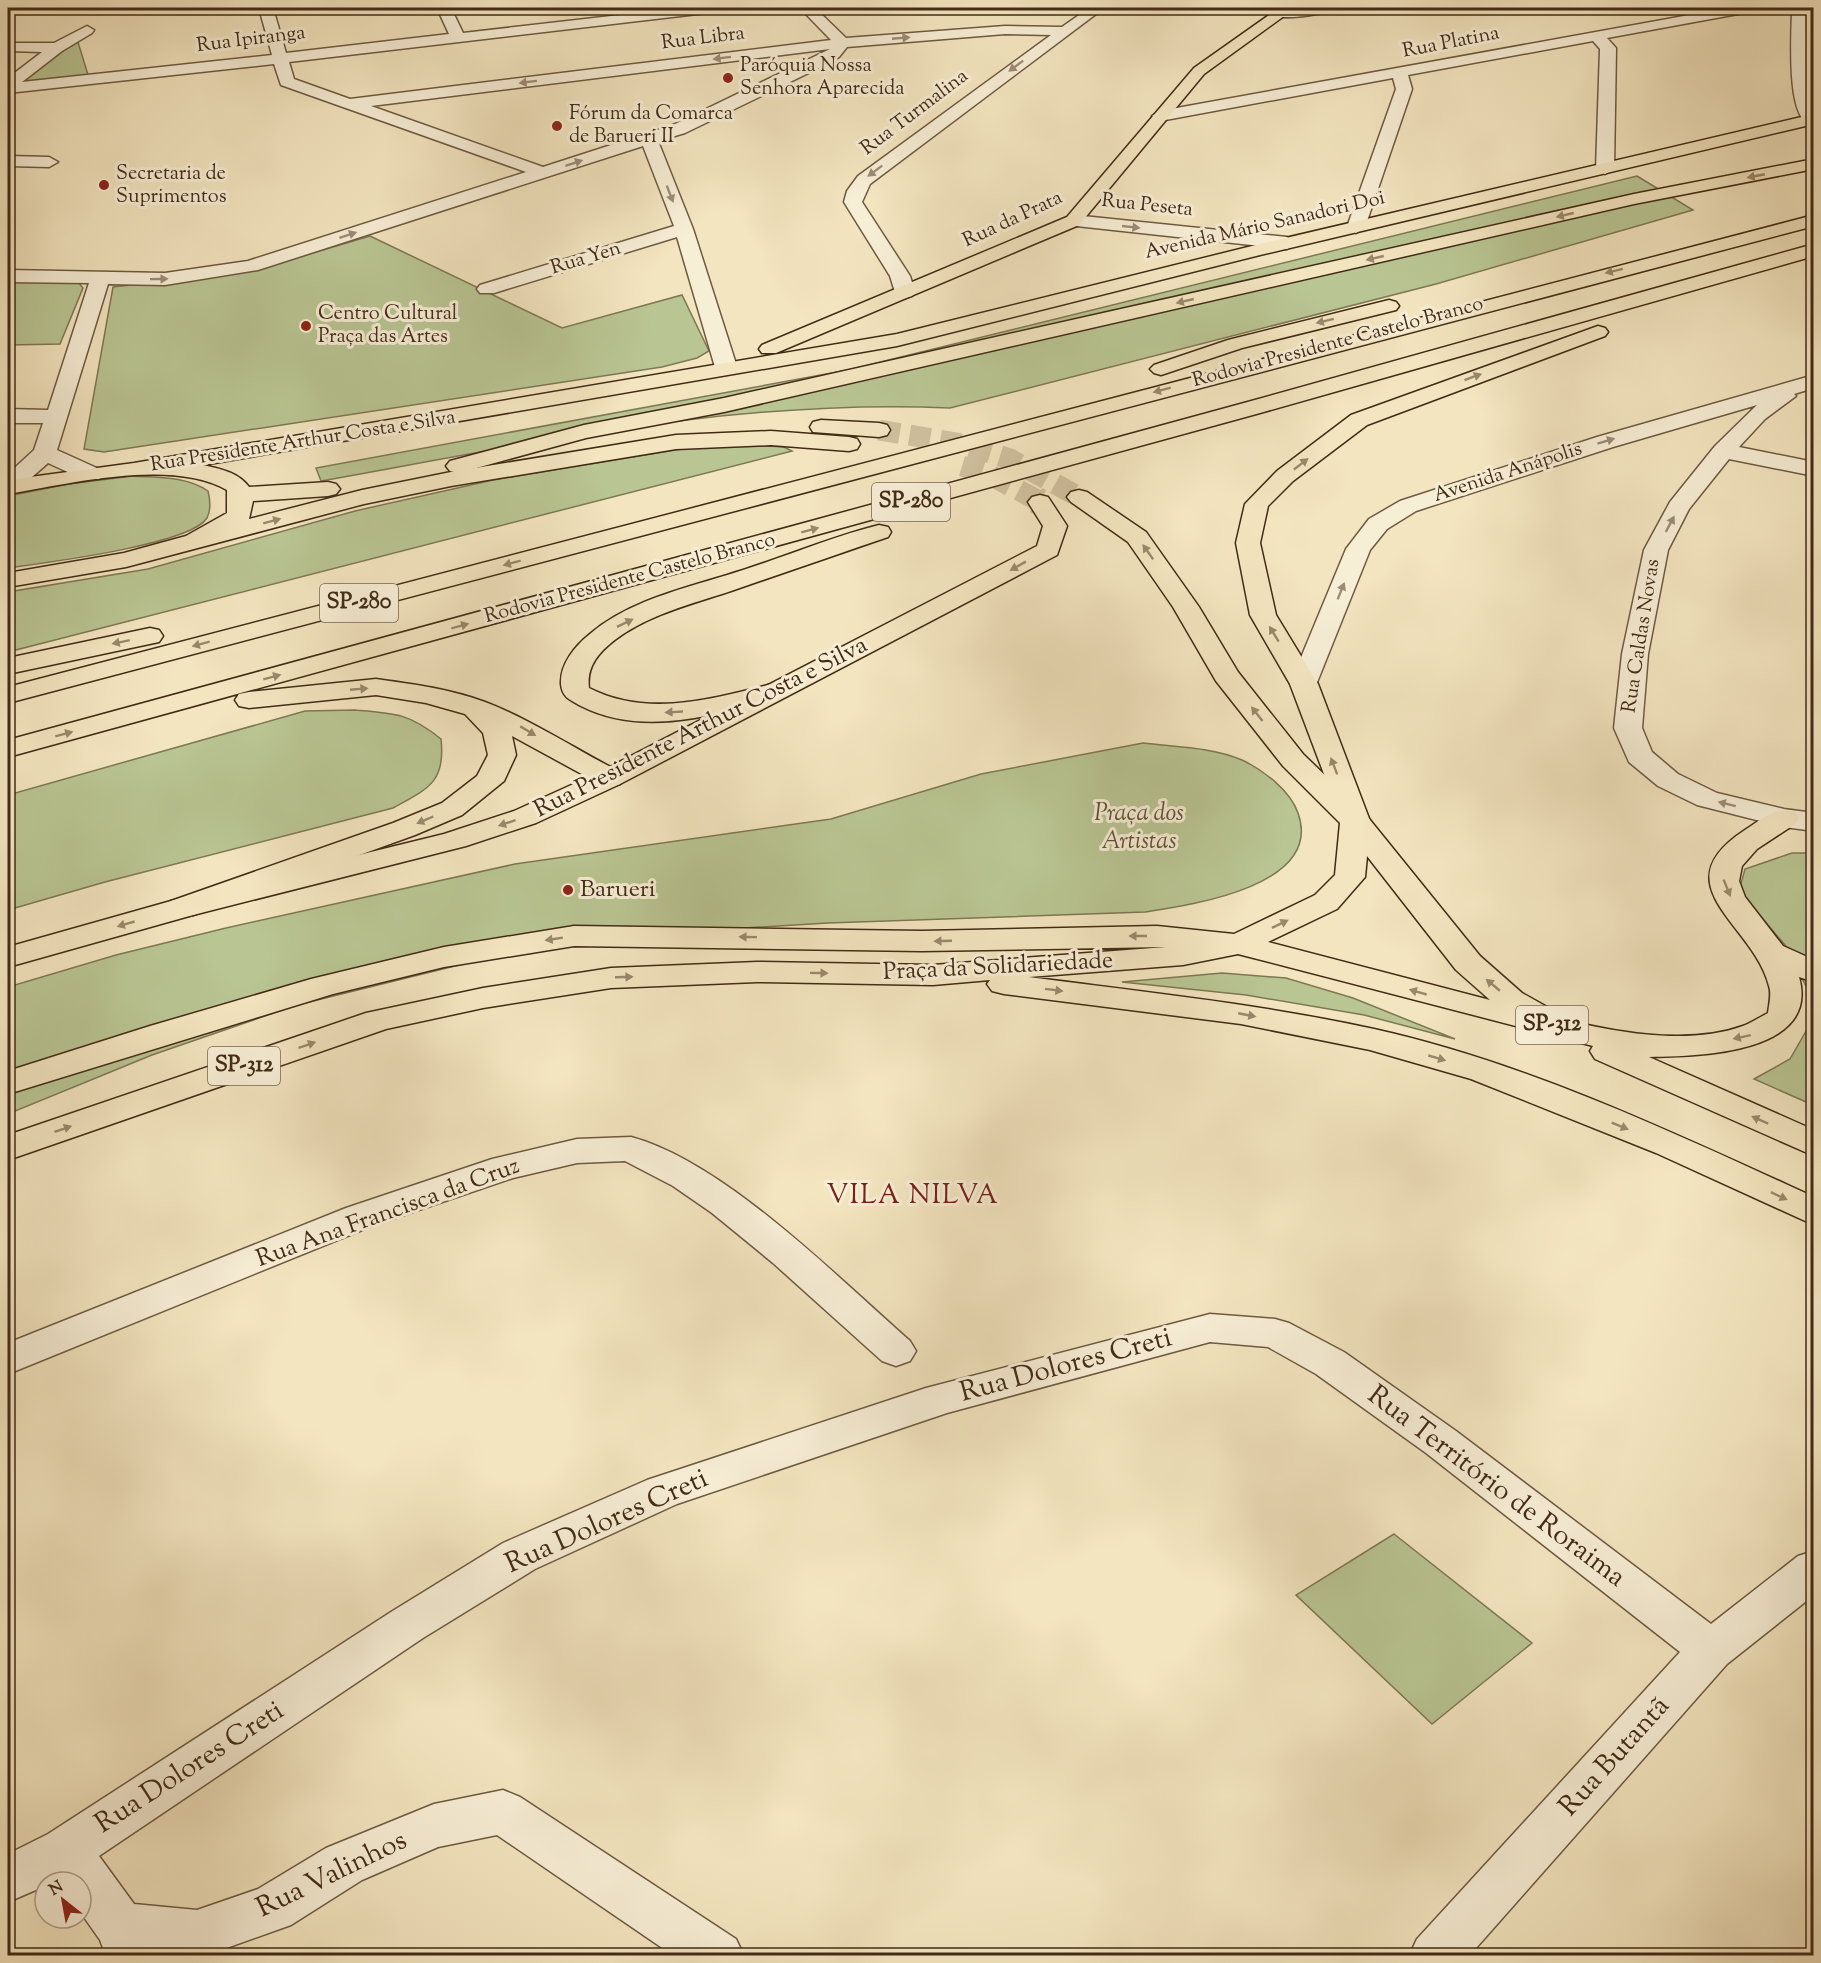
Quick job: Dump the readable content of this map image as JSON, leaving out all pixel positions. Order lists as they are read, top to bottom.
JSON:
{
  "streets": {
    "main road": [
      "Rua da Prata",
      "Avenida Mário Sanadori Doi",
      "Rodovia Presidente Castelo Branco",
      "Rua Presidente Arthur Costa e Silva",
      "SP-280",
      "Praça da Solidariedade",
      "SP-312"
    ],
    "street": [
      "Rua Libra",
      "Rua Ipiranga",
      "Rua Platina",
      "Rua Turmalina",
      "Rua Peseta",
      "Rua Yen",
      "Avenida Anápolis",
      "Rua Caldas Novas",
      "Rua Ana Francisca da Cruz",
      "Rua Dolores Creti",
      "Rua Território de Roraima",
      "Rua Butantã",
      "Rua Valinhos"
    ]
  },
  "crossings": [
    ["Rua Libra", "Rua Turmalina"],
    ["Rua Platina", "Rua da Prata"],
    ["Rua Turmalina", "Rua da Prata"],
    ["Rua Peseta", "Rua da Prata"],
    ["Rua Peseta", "Avenida Mário Sanadori Doi"],
    ["Rua da Prata", "Avenida Mário Sanadori Doi"],
    ["Rua da Prata", "Rua Presidente Arthur Costa e Silva"],
    ["Avenida Mário Sanadori Doi", "Rua Presidente Arthur Costa e Silva"],
    ["Avenida Anápolis", "Rua Caldas Novas"],
    ["Praça da Solidariedade", "SP-312"],
    ["Rua Dolores Creti", "Rua Território de Roraima"],
    ["Rua Território de Roraima", "Rua Butantã"]
  ],
  "one_way": ["Rua Turmalina", "Rua Peseta", "Avenida Anápolis"],
  "districts": ["VILA NILVA"],
  "parks": ["Praça dos Artistas"],
  "places": [
    "Paróquia Nossa Senhora Aparecida",
    "Fórum da Comarca de Barueri II",
    "Secretaria de Suprimentos",
    "Centro Cultural Praça das Artes",
    "Barueri"
  ],
  "north": "top left"
}
